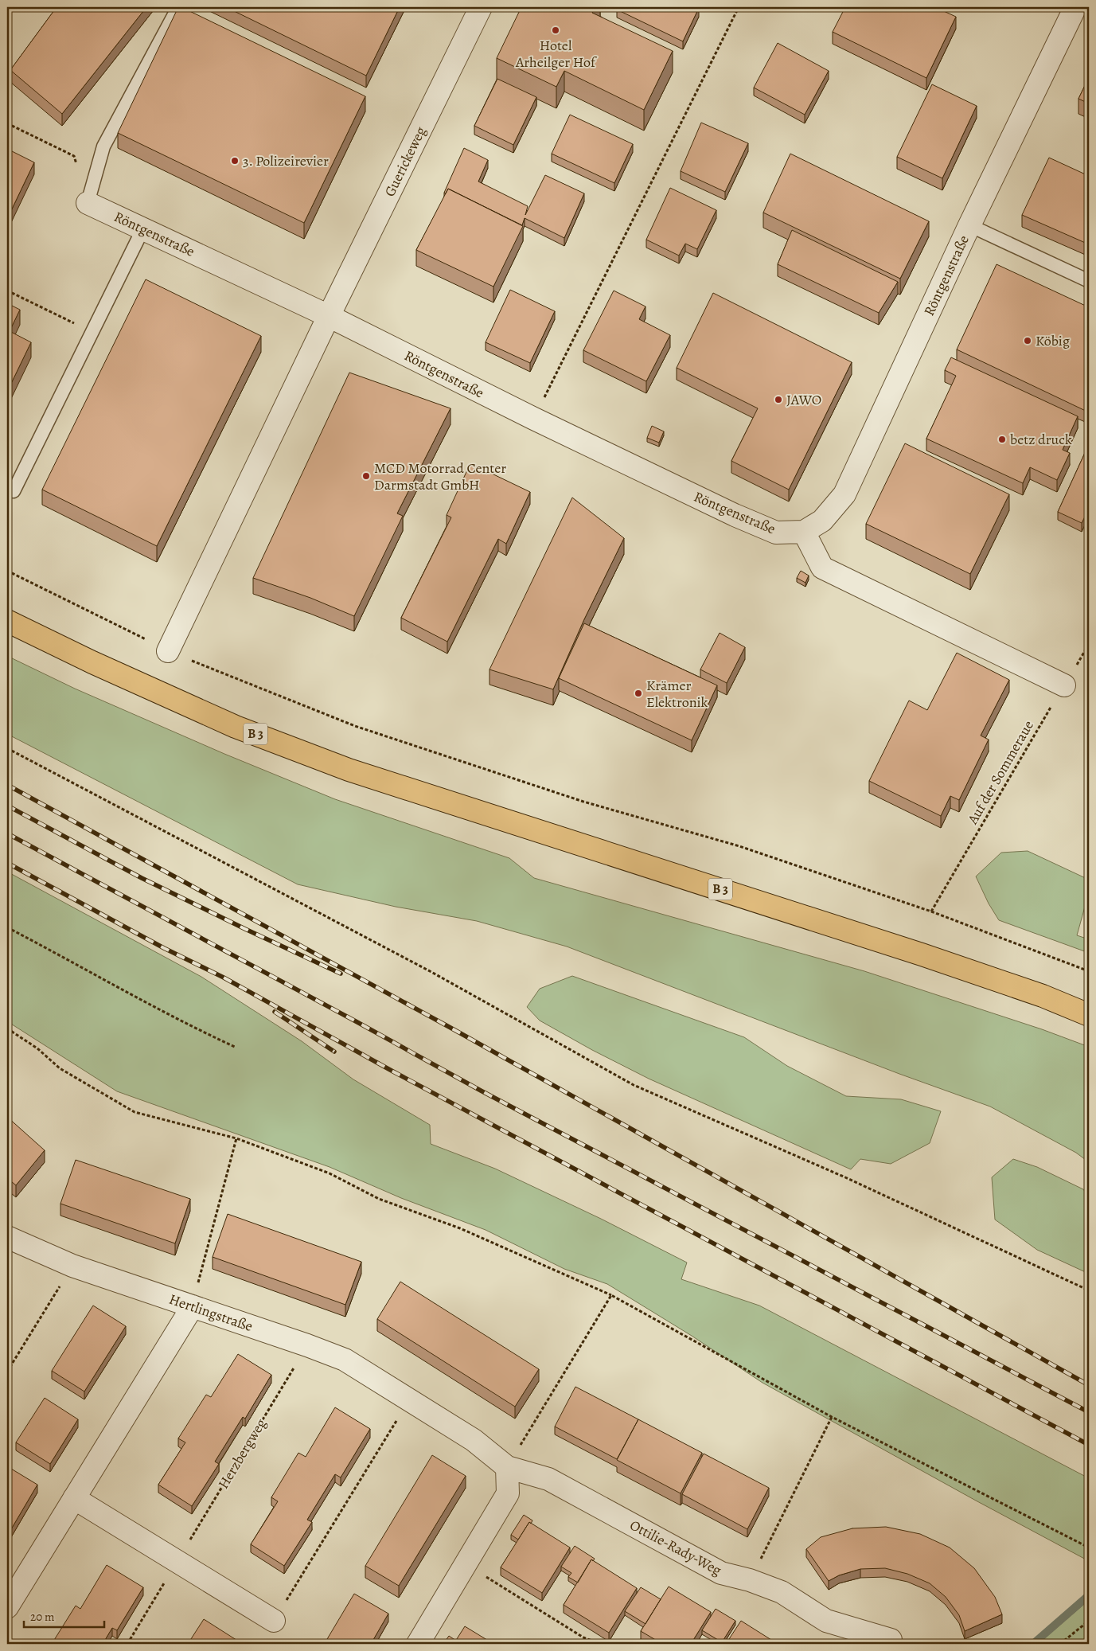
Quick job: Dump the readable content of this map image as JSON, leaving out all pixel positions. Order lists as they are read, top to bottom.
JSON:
{
  "streets": {
    "main road": ["B 3"],
    "street": [
      "Guerickeweg",
      "Röntgenstraße",
      "Hertlingstraße",
      "Ottilie-Rady-Weg"
    ],
    "path": ["Auf der Sommeraue", "Herzbergweg"]
  },
  "crossings": [
    ["Guerickeweg", "Röntgenstraße"],
    ["Hertlingstraße", "Herzbergweg"],
    ["Hertlingstraße", "Ottilie-Rady-Weg"]
  ],
  "places": [
    "Hotel Arheilger Hof",
    "3. Polizeirevier",
    "Köbig",
    "JAWO",
    "betz druck",
    "MCD Motorrad Center Darmstadt GmbH",
    "Krämer Elektronik"
  ],
  "scale_bar": "20 m"
}
